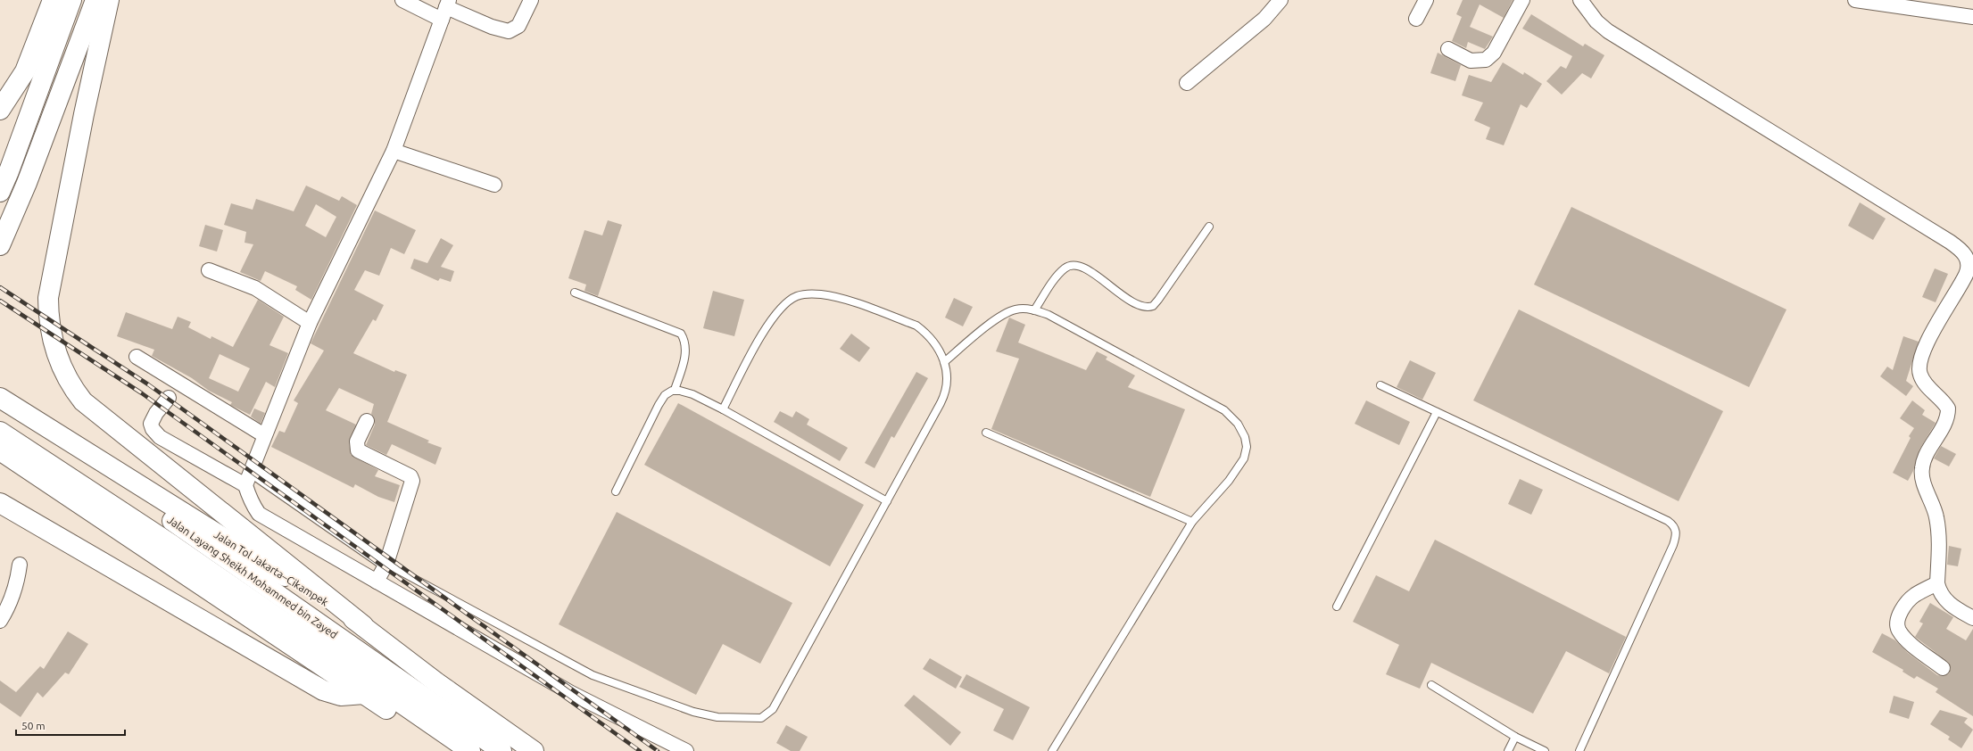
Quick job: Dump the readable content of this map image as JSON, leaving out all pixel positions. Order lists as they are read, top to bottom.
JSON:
{
  "streets": {
    "highway": ["Jalan Tol Jakarta–Cikampek", "Jalan Layang Sheikh Mohammed bin Zayed"]
  },
  "scale_bar": "50 m"
}
